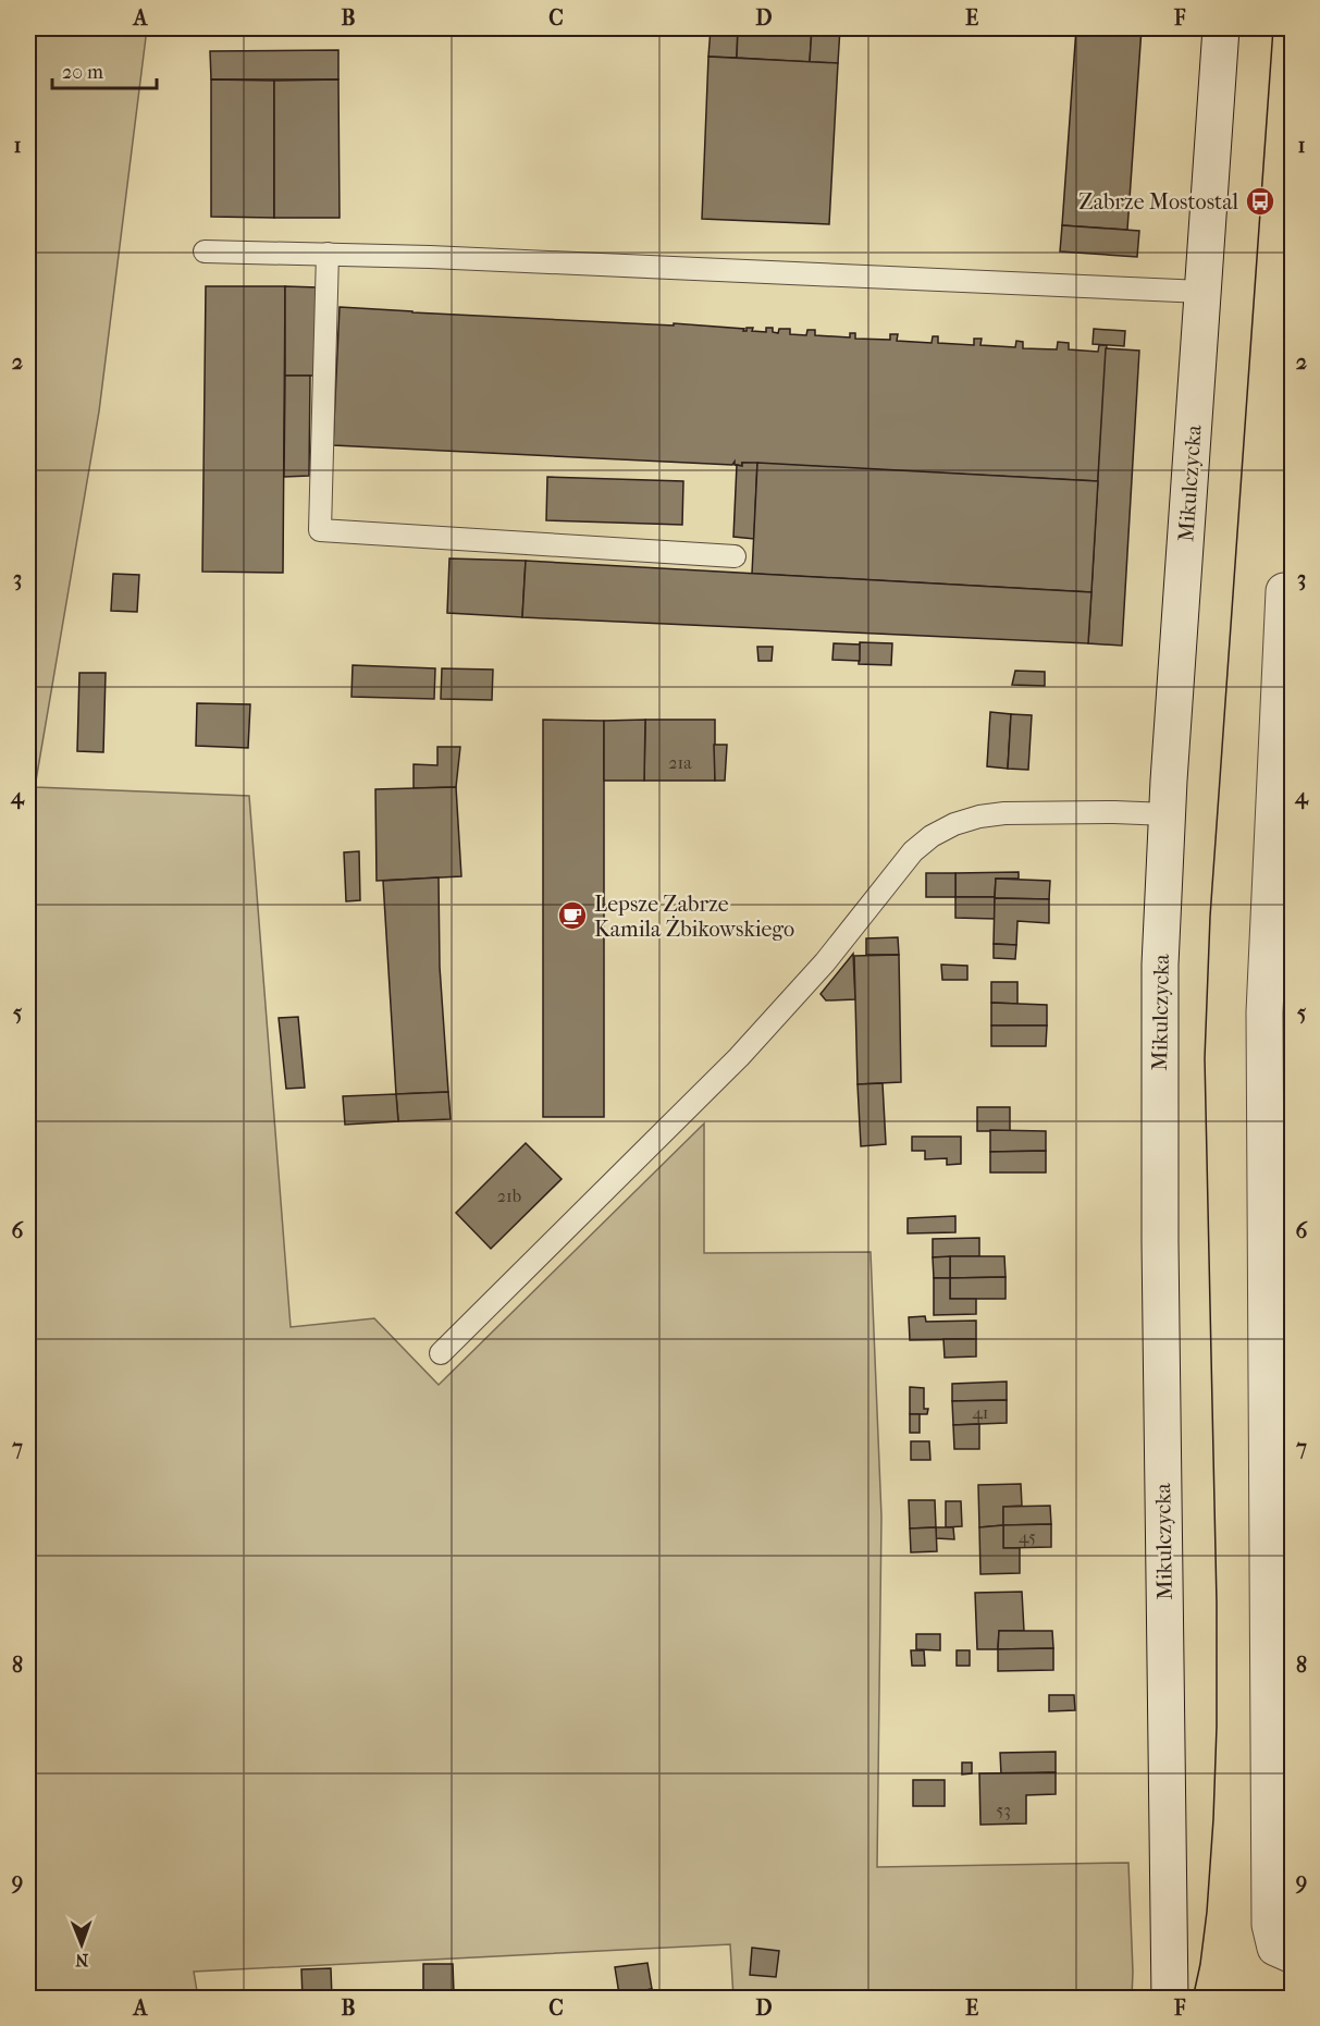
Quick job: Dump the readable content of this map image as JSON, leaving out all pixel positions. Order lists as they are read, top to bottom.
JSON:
{
  "streets": {
    "main road": ["Mikulczycka"]
  },
  "places": {
    "bus stop": ["Zabrze Mostostal"],
    "cafe": ["Lepsze Zabrze Kamila Żbikowskiego"]
  },
  "house_numbers": [
    "21a",
    "21b",
    "41",
    "45",
    "53"
  ],
  "scale_bar": "20 m",
  "north": "bottom",
  "grid": {
    "columns": [
      "A",
      "B",
      "C",
      "D",
      "E",
      "F"
    ],
    "rows": [
      "1",
      "2",
      "3",
      "4",
      "5",
      "6",
      "7",
      "8",
      "9"
    ]
  }
}
